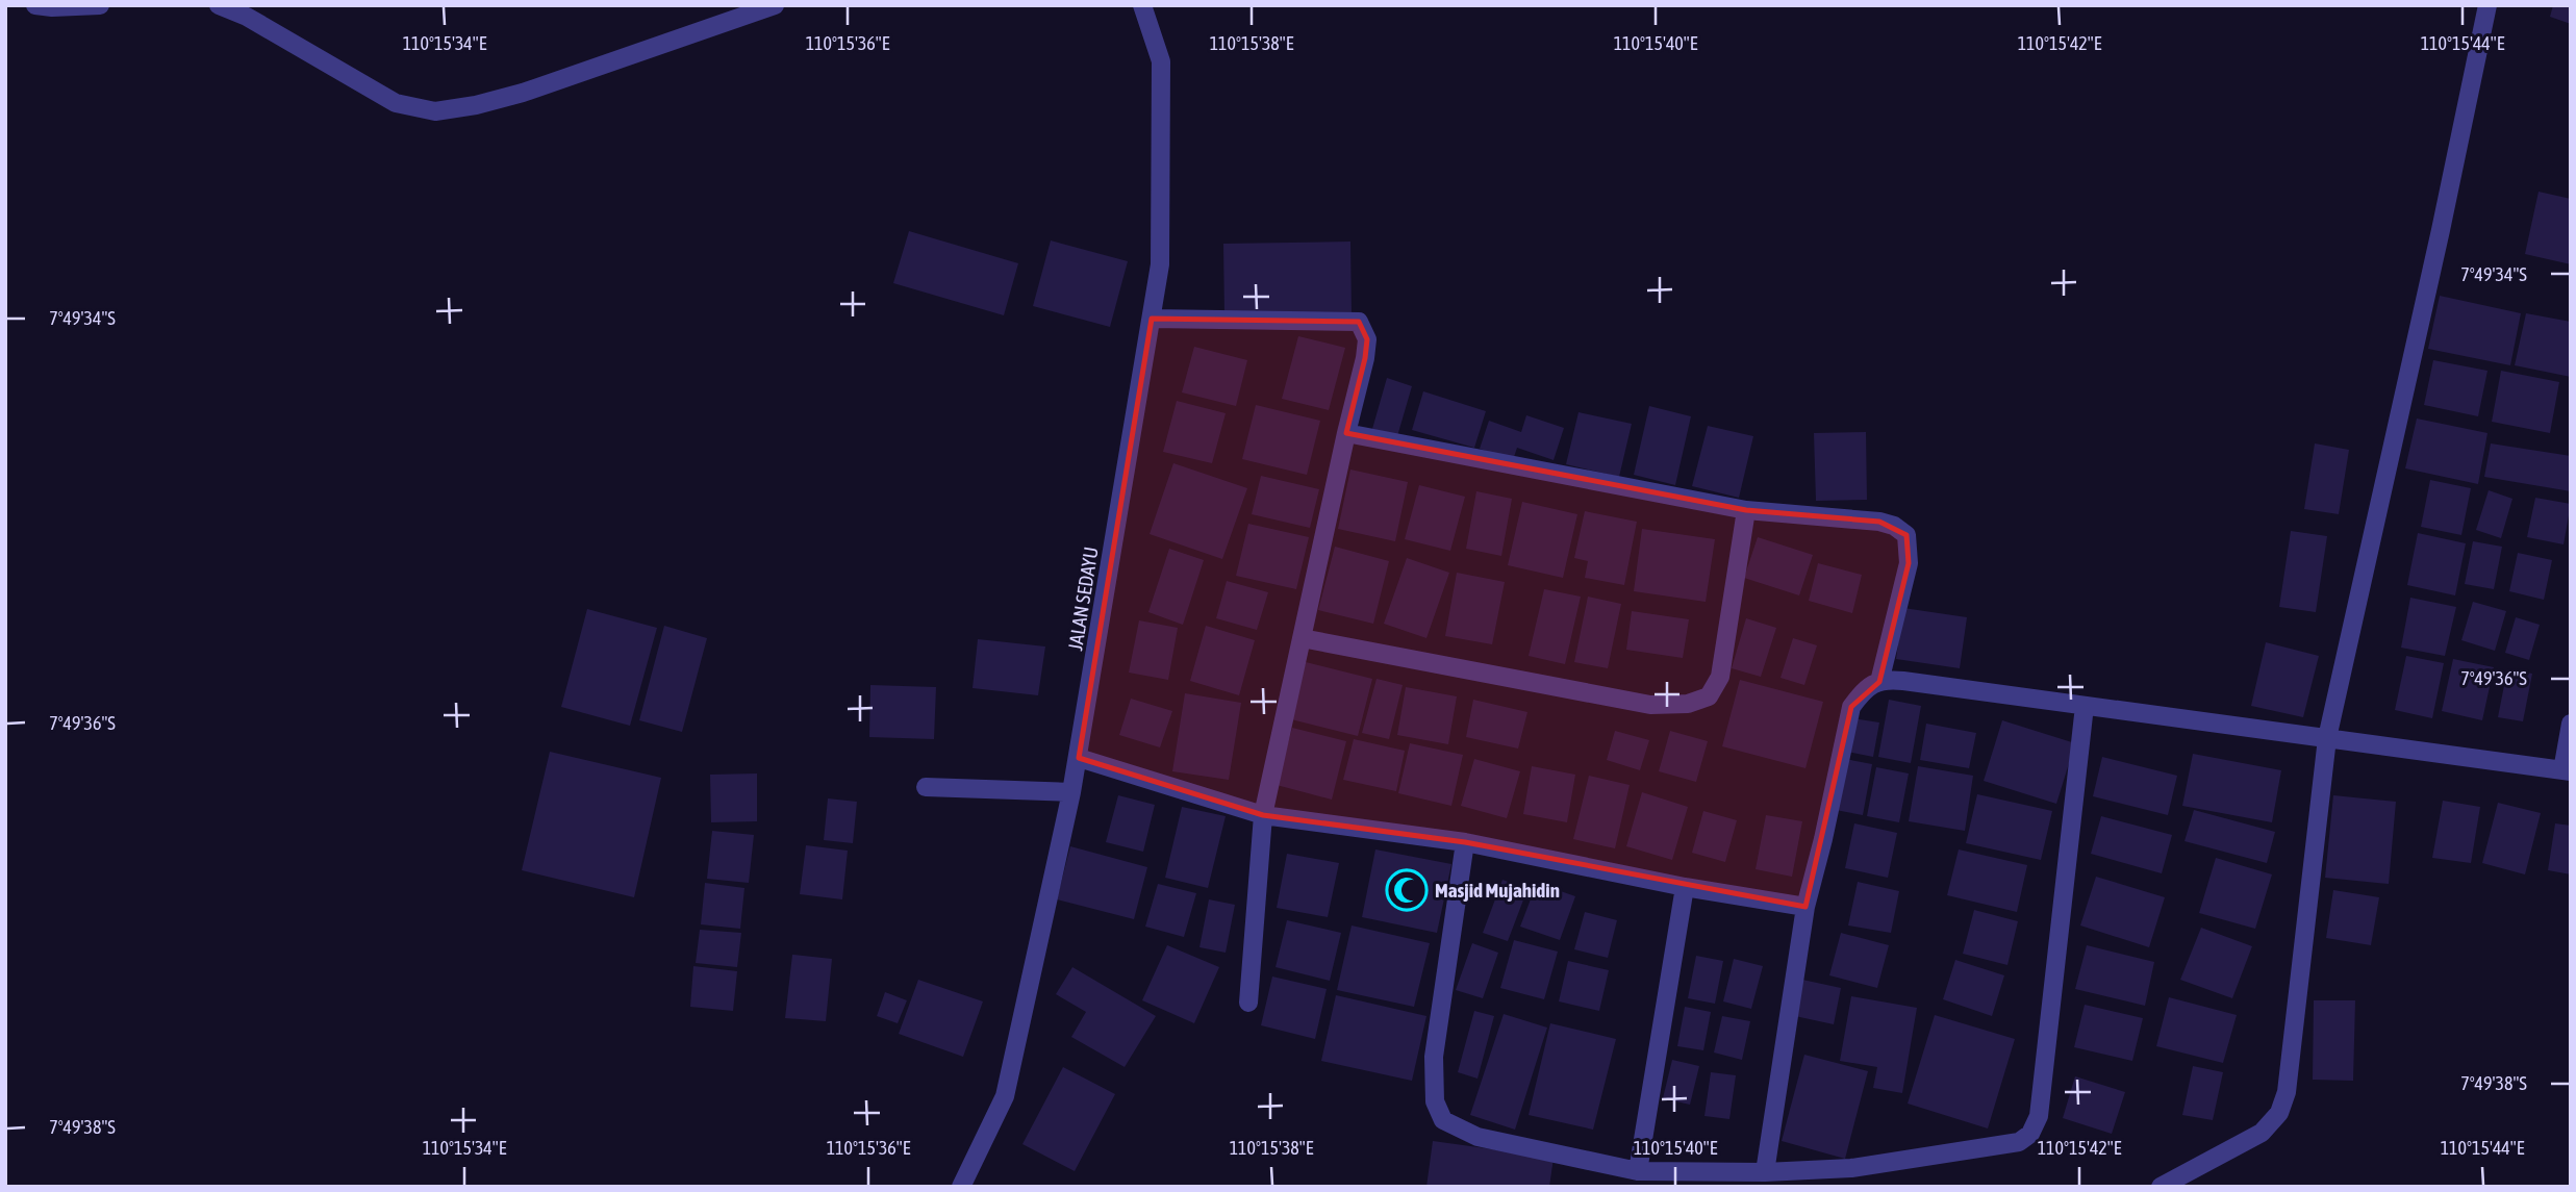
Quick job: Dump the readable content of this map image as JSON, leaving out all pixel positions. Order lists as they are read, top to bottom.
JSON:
{
  "streets": {
    "street": ["JALAN SEDAYU"]
  },
  "places": {
    "mosque": ["Masjid Mujahidin"]
  },
  "coordinates": [
    "110°15'34\"E",
    "110°15'36\"E",
    "110°15'38\"E",
    "110°15'40\"E",
    "110°15'42\"E",
    "110°15'44\"E",
    "7°49'34\"S",
    "7°49'36\"S",
    "7°49'38\"S"
  ]
}
